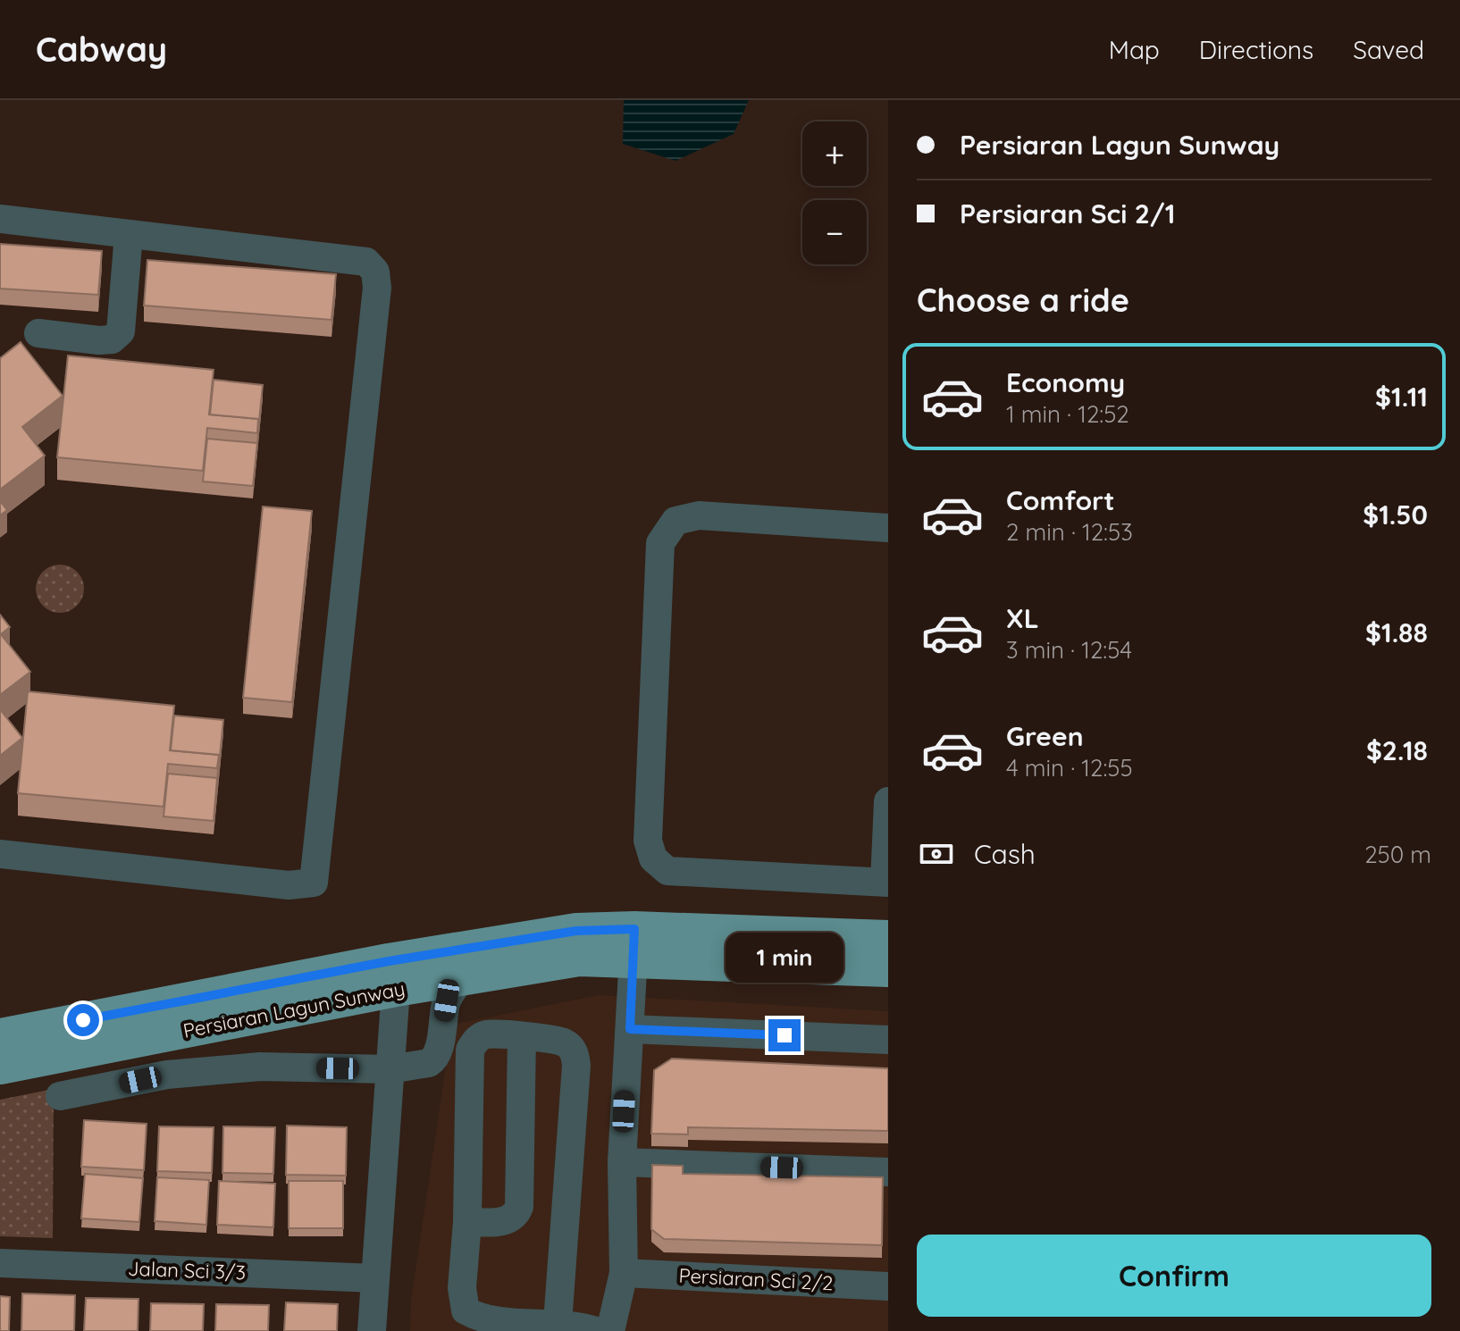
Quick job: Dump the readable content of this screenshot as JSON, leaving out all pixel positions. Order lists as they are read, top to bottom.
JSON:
{
  "streets": {
    "main road": ["Persiaran Lagun Sunway"],
    "street": ["Jalan Sci 3/3", "Persiaran Sci 2/2"]
  },
  "page": {
    "header": "Cabway",
    "nav": ["Map", "Directions", "Saved"],
    "banner": ["Persiaran Lagun Sunway", "Persiaran Sci 2/1"],
    "map_buttons": ["+", "−"],
    "heading": "Choose a ride",
    "list": [
      {
        "name": "Economy",
        "note": "1 min · 12:52",
        "value": "$1.11"
      },
      {
        "name": "Comfort",
        "note": "2 min · 12:53",
        "value": "$1.50"
      },
      {
        "name": "XL",
        "note": "3 min · 12:54",
        "value": "$1.88"
      },
      {
        "name": "Green",
        "note": "4 min · 12:55",
        "value": "$2.18"
      }
    ],
    "pay": ["Cash", "250 m"],
    "bubble": "1 min",
    "buttons": "Confirm"
  }
}
